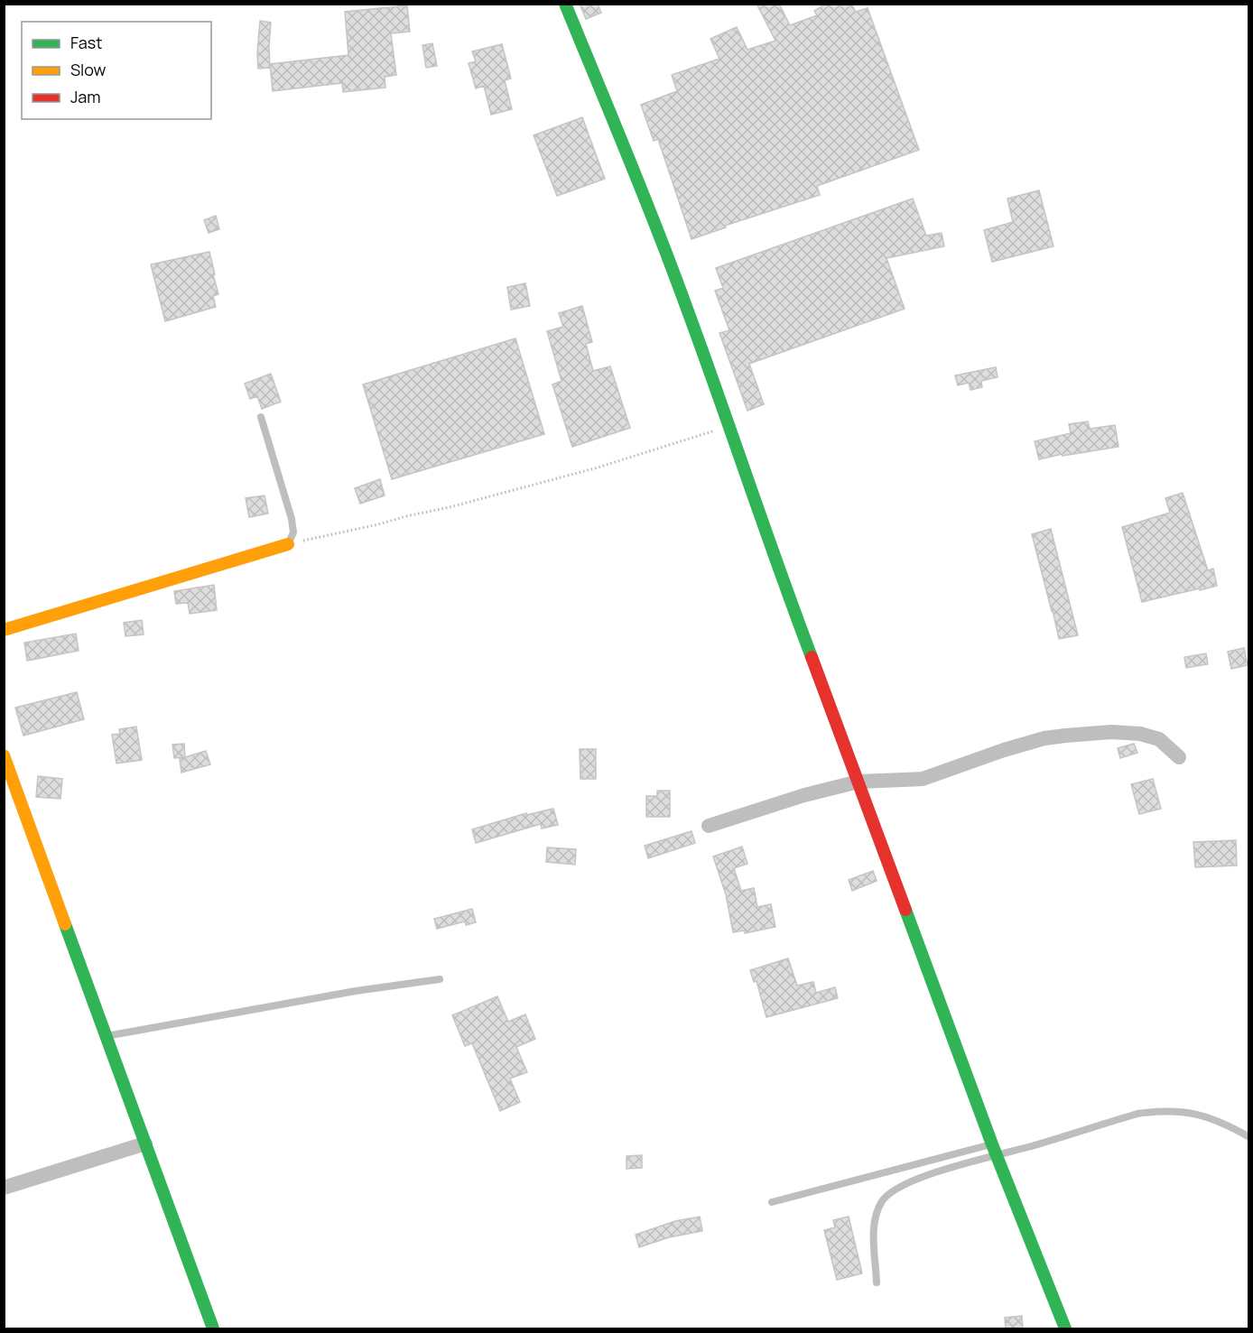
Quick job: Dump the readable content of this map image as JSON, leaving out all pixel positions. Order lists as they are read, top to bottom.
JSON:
{
  "legend": ["Fast", "Slow", "Jam"]
}
